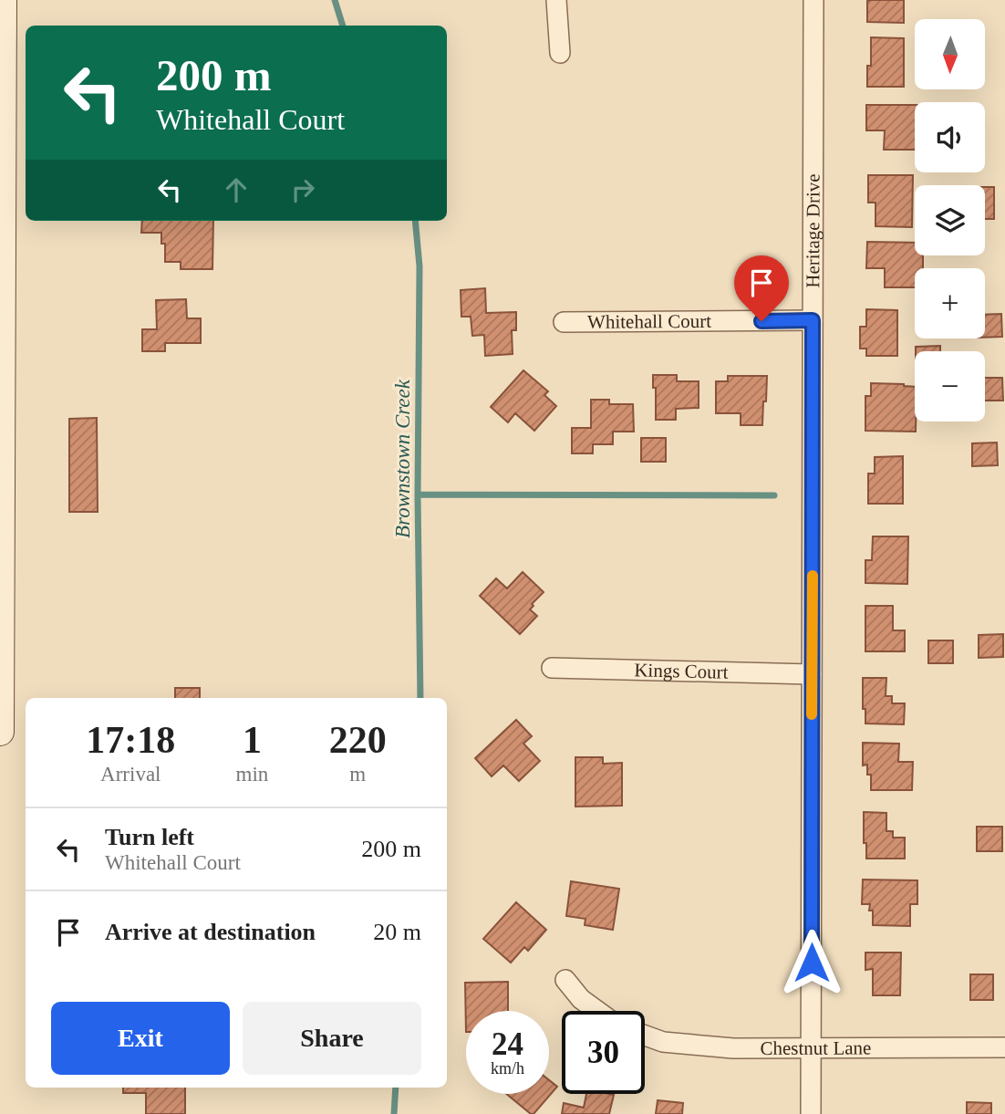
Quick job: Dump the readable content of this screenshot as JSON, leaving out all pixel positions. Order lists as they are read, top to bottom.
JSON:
{
  "streets": {
    "street": [
      "Heritage Drive",
      "Whitehall Court",
      "Kings Court",
      "Chestnut Lane"
    ]
  },
  "crossings": [
    ["Heritage Drive", "Whitehall Court"],
    ["Heritage Drive", "Kings Court"],
    ["Heritage Drive", "Chestnut Lane"]
  ],
  "water": ["Brownstown Creek"],
  "north": "bottom",
  "page": {
    "map_buttons": ["+", "−"],
    "turn": ["200 m", "Whitehall Court"],
    "eta": [
      "17:18",
      "Arrival",
      "1",
      "min",
      "220",
      "m"
    ],
    "list": [
      {
        "name": "Turn left",
        "note": "Whitehall Court",
        "value": "200 m"
      },
      {
        "name": "Arrive at destination",
        "value": "20 m"
      }
    ],
    "buttons": ["Exit", "Share"],
    "speed": "24 km/h",
    "limit": "30"
  }
}
